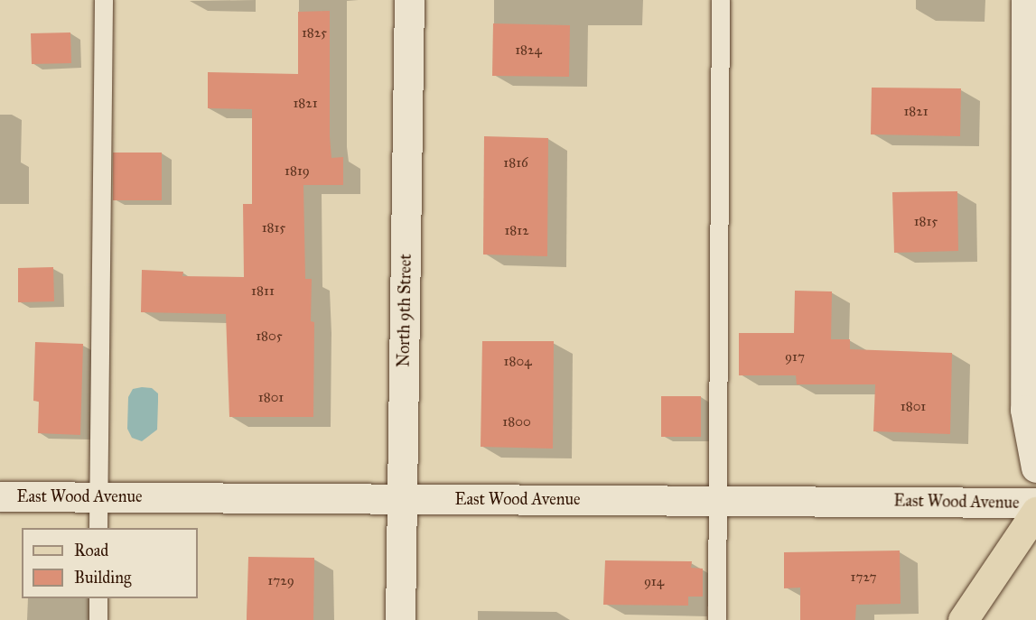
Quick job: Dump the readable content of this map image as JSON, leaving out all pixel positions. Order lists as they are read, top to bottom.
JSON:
{
  "streets": {
    "street": ["North 9th Street", "East Wood Avenue"]
  },
  "crossings": [
    ["North 9th Street", "East Wood Avenue"]
  ],
  "house_numbers": [
    "1825",
    "1824",
    "1821",
    "1821",
    "1816",
    "1819",
    "1815",
    "1815",
    "1812",
    "1811",
    "1805",
    "917",
    "1804",
    "1801",
    "1801",
    "1800",
    "1727",
    "1729",
    "914"
  ],
  "legend": ["Road", "Building"]
}
